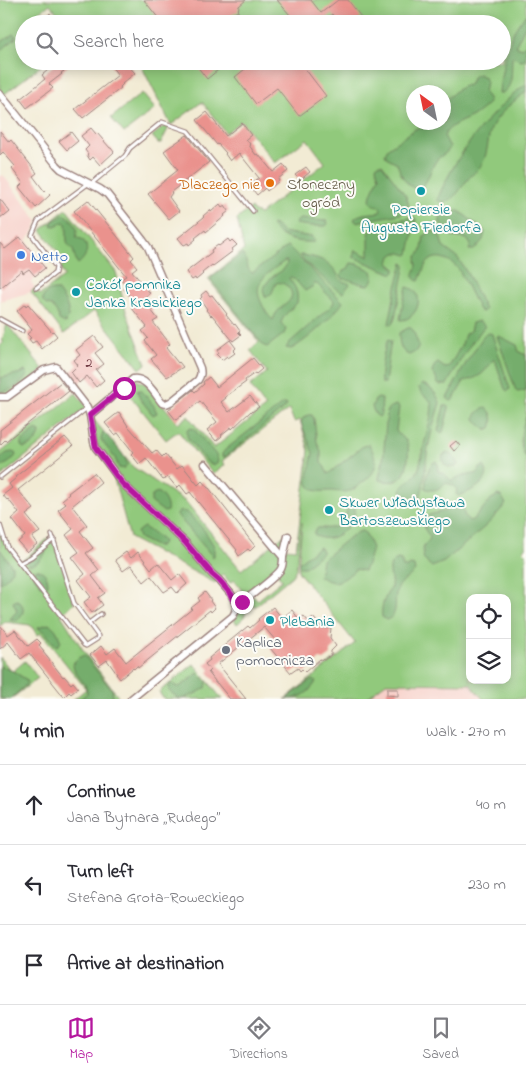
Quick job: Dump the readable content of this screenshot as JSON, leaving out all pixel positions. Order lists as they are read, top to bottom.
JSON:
{
  "parks": ["Słoneczny ogród"],
  "places": [
    "Dlaczego nie",
    "Popiersie Augusta Fiedorfa",
    "Netto",
    "Cokół pomnika Janka Krasickiego",
    "Skwer Władysława Bartoszewskiego",
    "Plebania",
    "Kaplica pomocnicza"
  ],
  "house_numbers": ["2"],
  "north": "top left",
  "page": {
    "search": "Search here",
    "heading": ["4 min", "Walk · 270 m"],
    "list": [
      ["Continue", "Jana Bytnara „Rudego”", "40 m"],
      ["Turn left", "Stefana Grota-Roweckiego", "230 m"],
      "Arrive at destination"
    ],
    "nav": ["Map", "Directions", "Saved"]
  }
}
